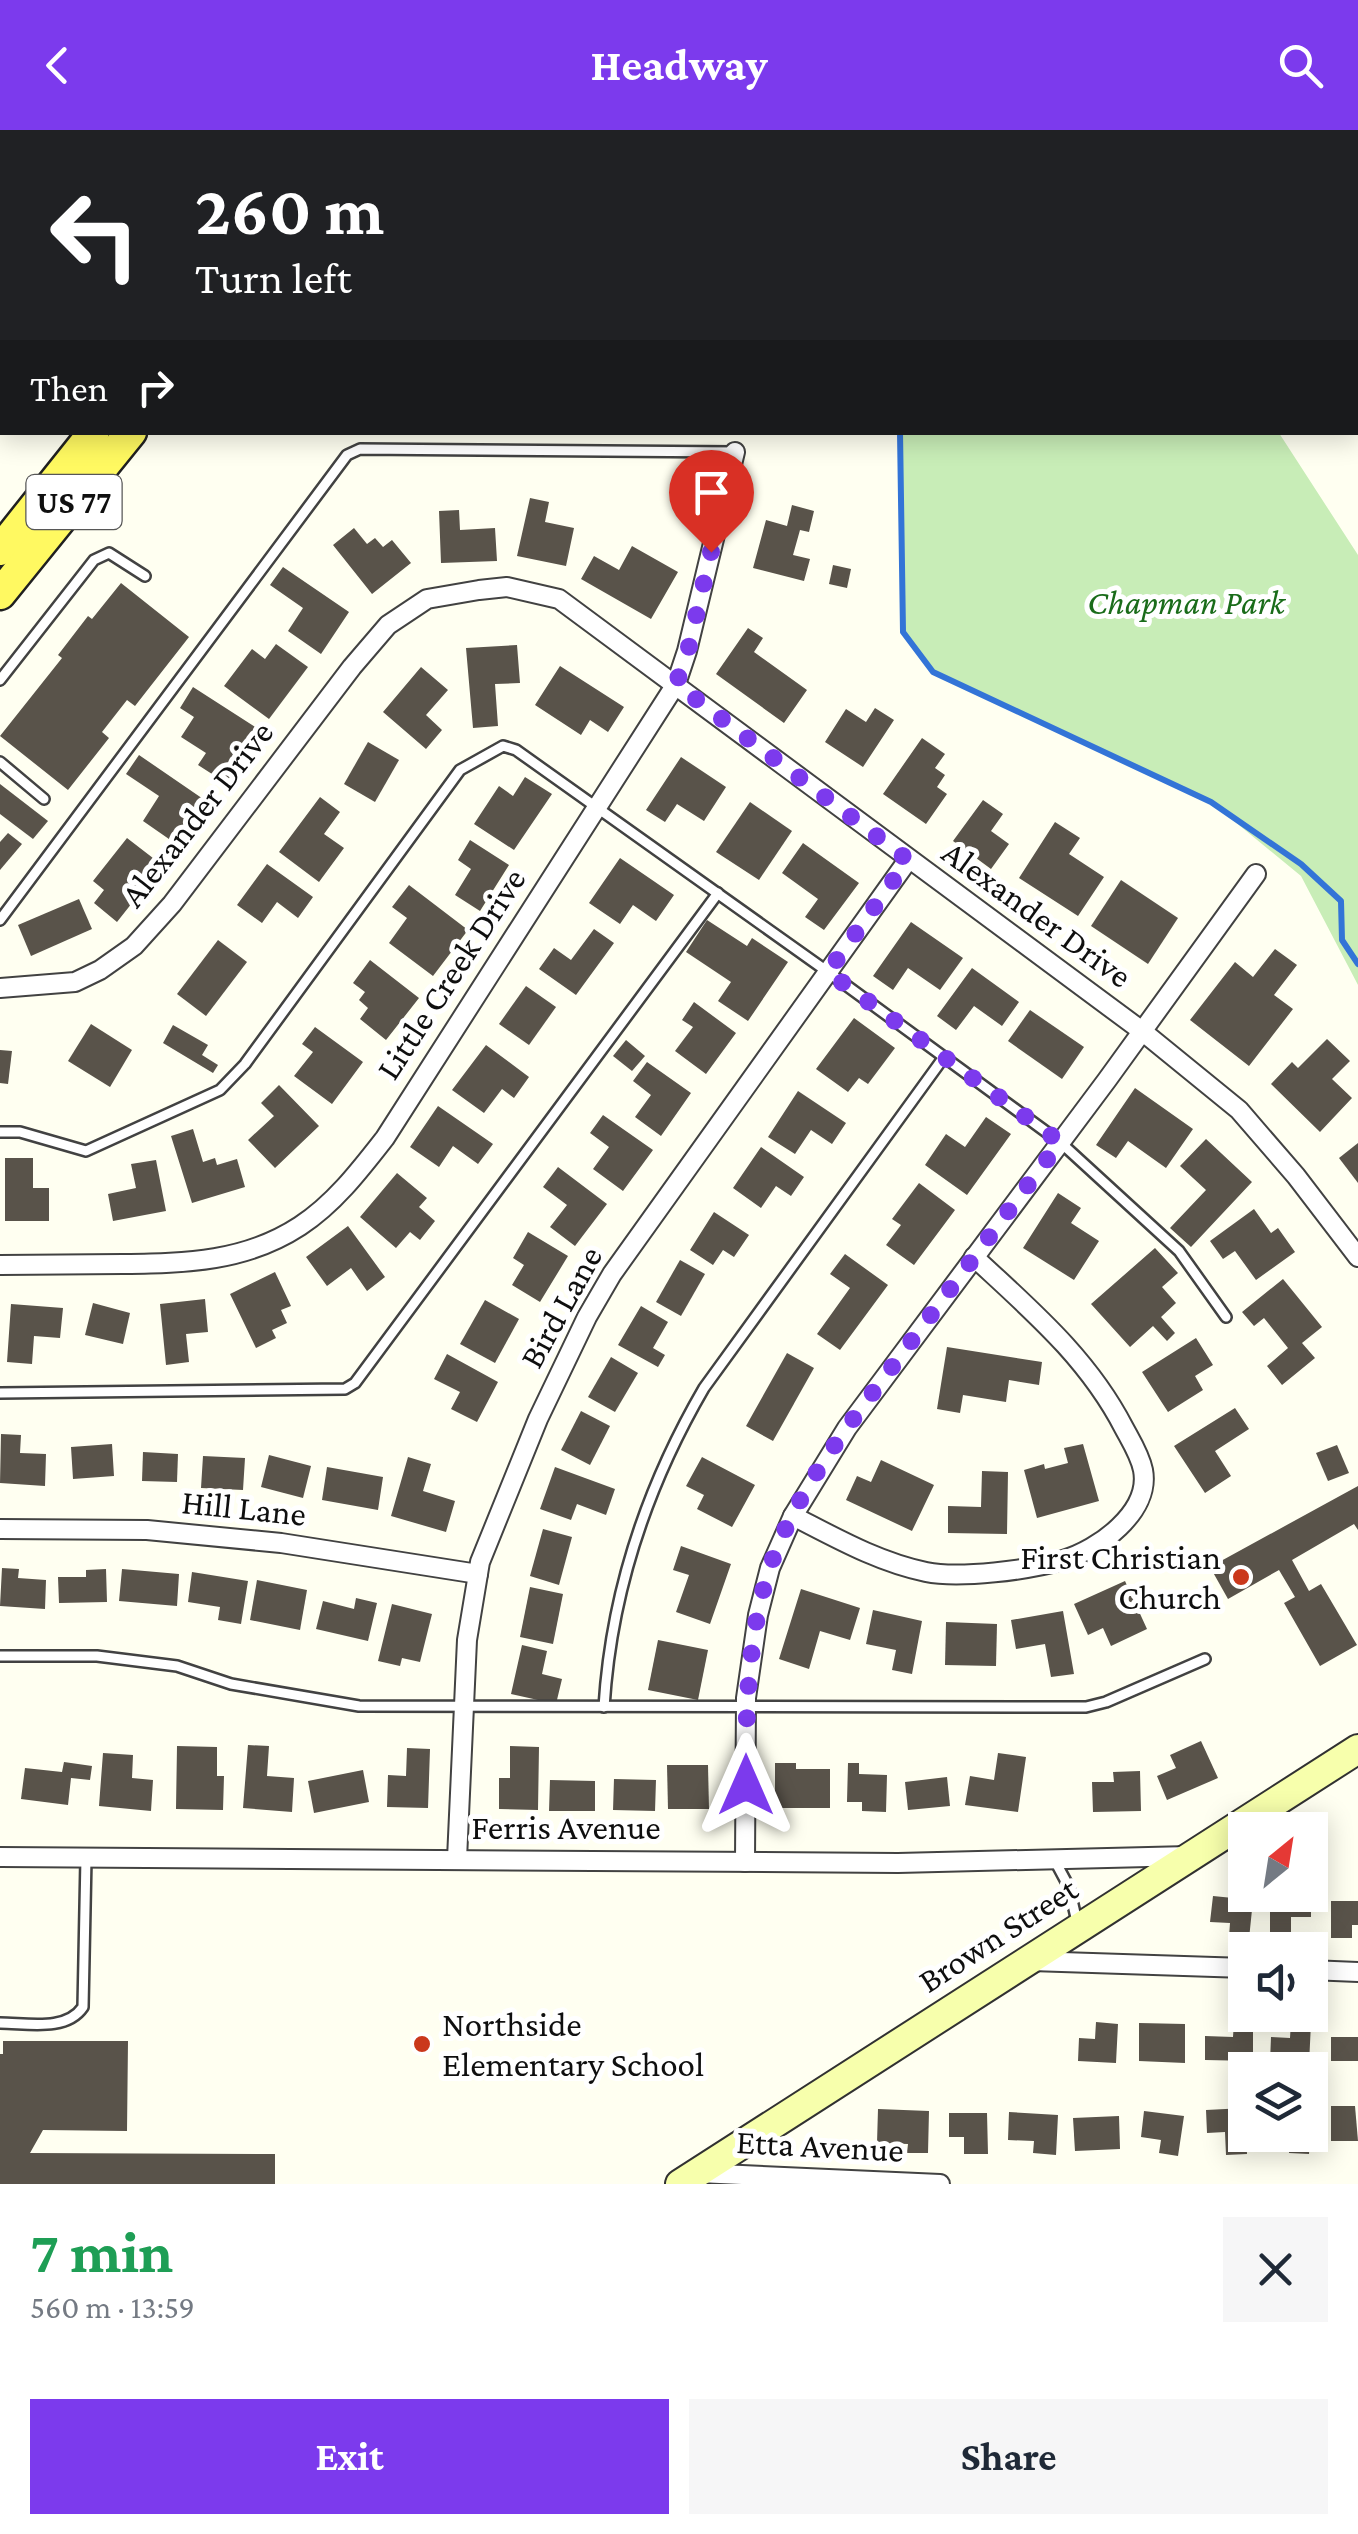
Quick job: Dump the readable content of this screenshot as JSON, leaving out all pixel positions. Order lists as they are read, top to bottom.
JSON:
{
  "streets": {
    "main road": ["US 77", "Brown Street"],
    "street": [
      "Alexander Drive",
      "Little Creek Drive",
      "Bird Lane",
      "Hill Lane",
      "Ferris Avenue",
      "Etta Avenue"
    ]
  },
  "crossings": [
    ["Alexander Drive", "Little Creek Drive"],
    ["Alexander Drive", "Bird Lane"],
    ["Bird Lane", "Hill Lane"],
    ["Bird Lane", "Ferris Avenue"],
    ["Ferris Avenue", "Brown Street"],
    ["Brown Street", "Etta Avenue"]
  ],
  "parks": ["Chapman Park"],
  "places": ["First Christian Church", "Northside Elementary School"],
  "north": "top right",
  "page": {
    "header": "Headway",
    "turn": ["260 m", "Turn left"],
    "then": "Then",
    "heading": ["7 min", "560 m · 13:59"],
    "buttons": ["Exit", "Share"]
  }
}
